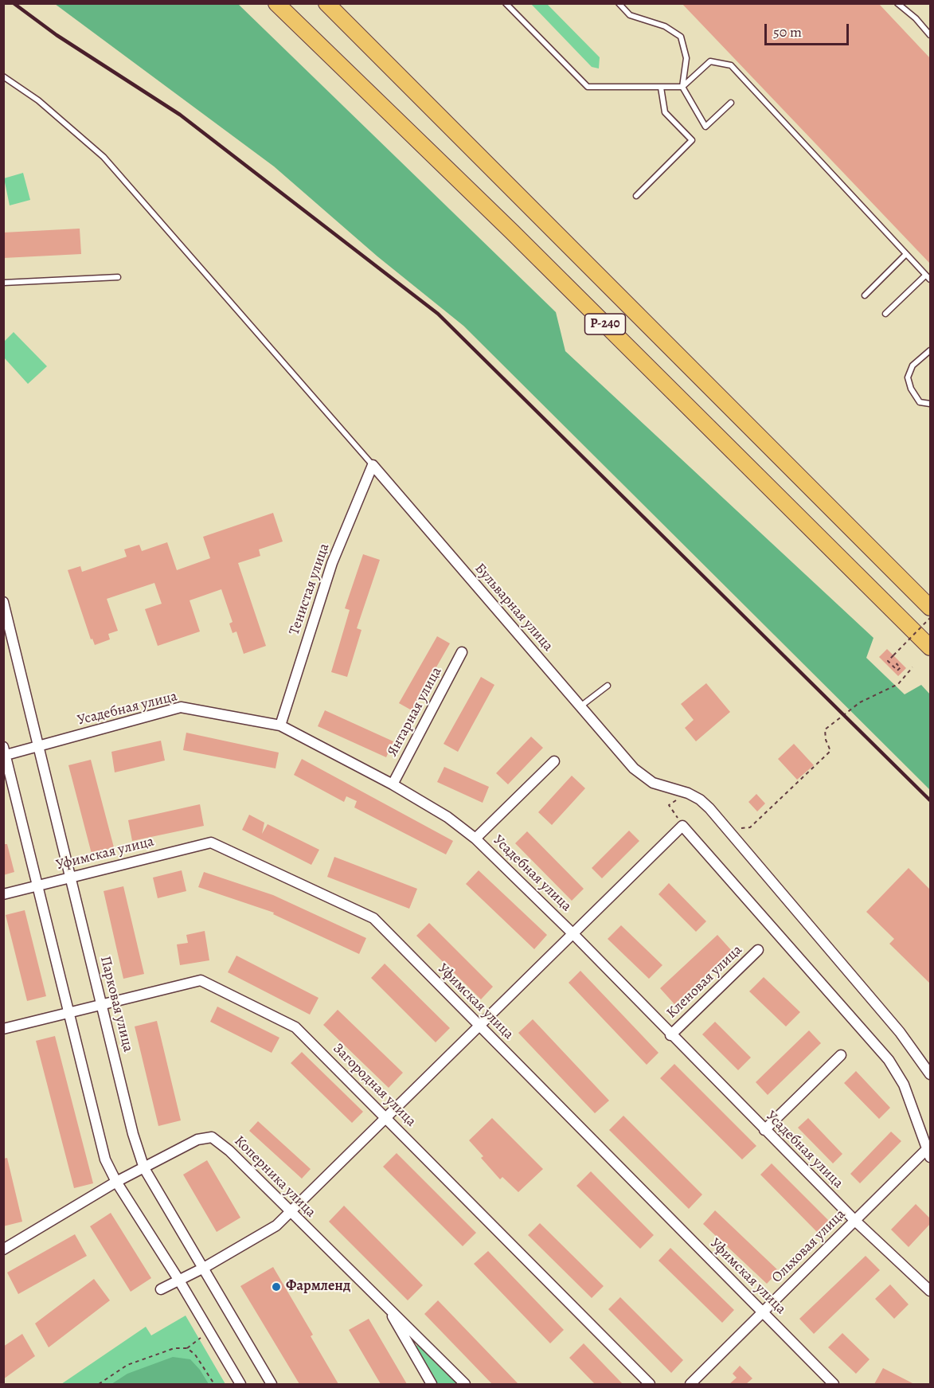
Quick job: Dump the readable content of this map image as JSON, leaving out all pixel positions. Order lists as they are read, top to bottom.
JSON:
{
  "streets": {
    "highway": ["Р-240"],
    "street": [
      "Тенистая улица",
      "Бульварная улица",
      "Усадебная улица",
      "Янтарная улица",
      "Уфимская улица",
      "Кленовая улица",
      "Парковая улица",
      "Загородная улица",
      "Коперника улица",
      "Ольховая улица"
    ]
  },
  "crossings": [
    ["Тенистая улица", "Бульварная улица"],
    ["Тенистая улица", "Усадебная улица"],
    ["Усадебная улица", "Янтарная улица"],
    ["Усадебная улица", "Кленовая улица"],
    ["Усадебная улица", "Парковая улица"],
    ["Усадебная улица", "Ольховая улица"],
    ["Уфимская улица", "Парковая улица"],
    ["Уфимская улица", "Ольховая улица"],
    ["Парковая улица", "Загородная улица"],
    ["Парковая улица", "Коперника улица"]
  ],
  "places": ["Фармленд"],
  "scale_bar": "50 m"
}
